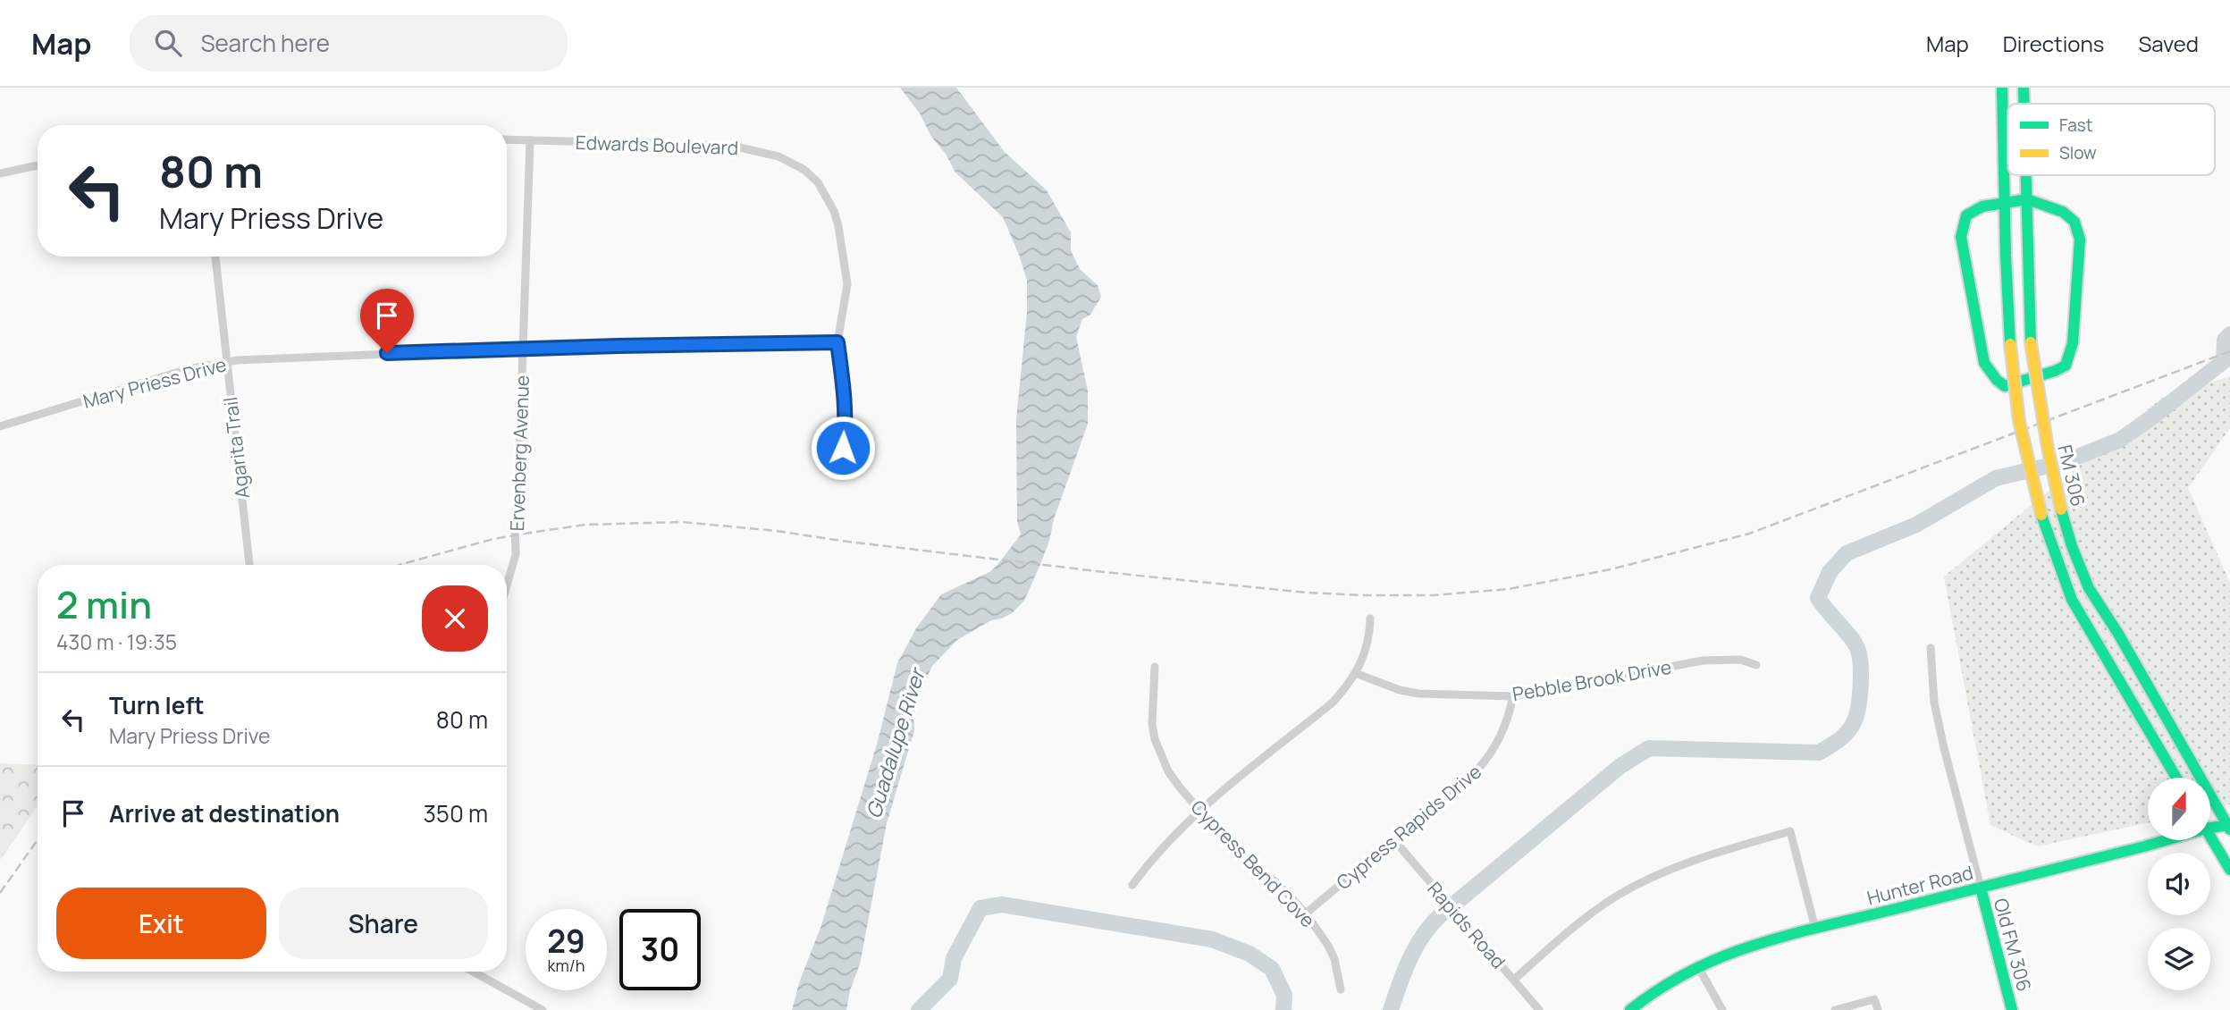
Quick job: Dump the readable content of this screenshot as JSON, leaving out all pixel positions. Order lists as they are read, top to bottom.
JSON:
{
  "streets": {
    "main road": ["FM 306", "Hunter Road", "Old FM 306"],
    "street": [
      "Edwards Boulevard",
      "Mary Priess Drive",
      "Agarita Trail",
      "Ervenberg Avenue",
      "Pebble Brook Drive",
      "Cypress Rapids Drive",
      "Cypress Bend Cove",
      "Rapids Road"
    ]
  },
  "crossings": [
    ["Edwards Boulevard", "Mary Priess Drive"],
    ["Edwards Boulevard", "Ervenberg Avenue"],
    ["Mary Priess Drive", "Agarita Trail"],
    ["Mary Priess Drive", "Ervenberg Avenue"],
    ["FM 306", "Hunter Road"],
    ["Pebble Brook Drive", "Cypress Rapids Drive"],
    ["Cypress Rapids Drive", "Cypress Bend Cove"],
    ["Cypress Rapids Drive", "Rapids Road"],
    ["Hunter Road", "Old FM 306"]
  ],
  "water": ["Guadalupe River"],
  "legend": ["Fast", "Slow"],
  "north": "top",
  "page": {
    "header": "Map",
    "search": "Search here",
    "nav": ["Map", "Directions", "Saved"],
    "turn": ["80 m", "Mary Priess Drive"],
    "heading": ["2 min", "430 m · 19:35"],
    "list": [
      {
        "name": "Turn left",
        "note": "Mary Priess Drive",
        "value": "80 m"
      },
      {
        "name": "Arrive at destination",
        "value": "350 m"
      }
    ],
    "buttons": ["Exit", "Share"],
    "speed": "29 km/h",
    "limit": "30"
  }
}
